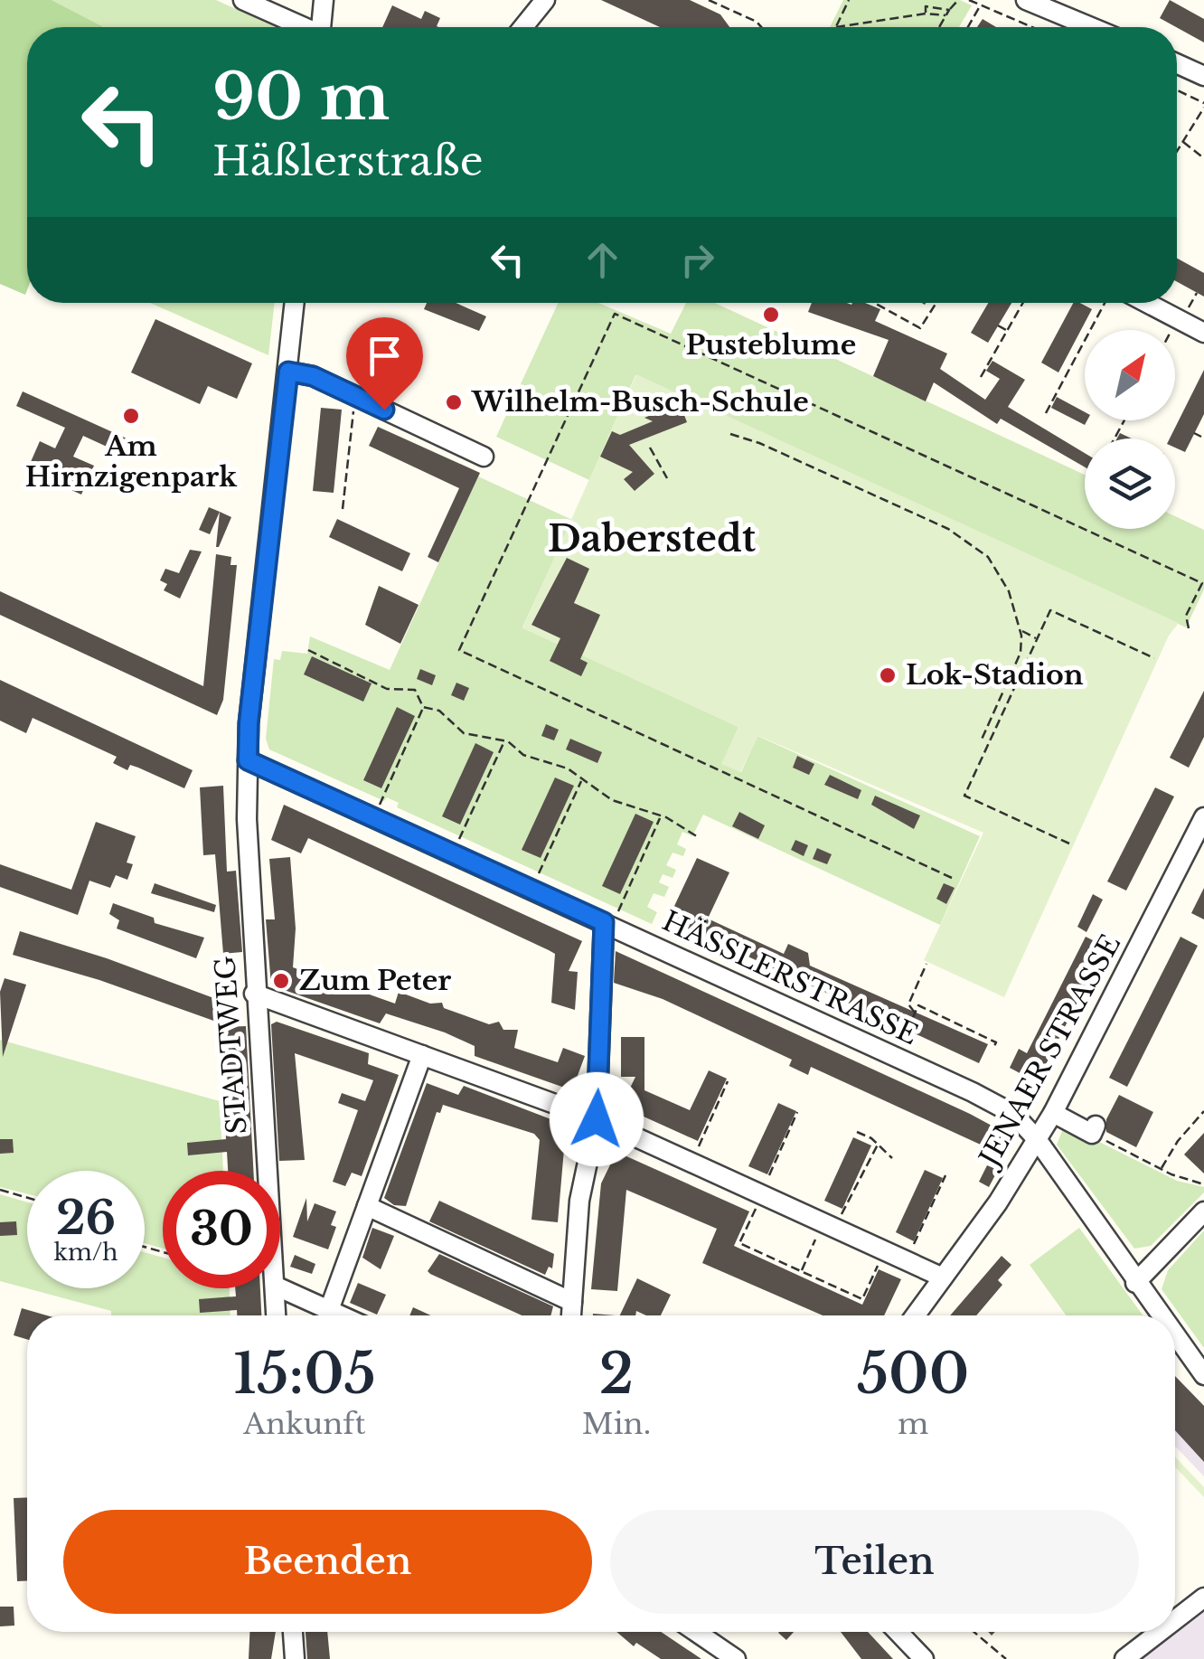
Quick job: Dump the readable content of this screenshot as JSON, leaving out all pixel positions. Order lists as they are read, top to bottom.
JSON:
{
  "streets": {
    "street": ["HÄSSLERSTRASSE", "STADTWEG", "JENAER STRASSE"]
  },
  "crossings": [
    ["HÄSSLERSTRASSE", "STADTWEG"],
    ["HÄSSLERSTRASSE", "JENAER STRASSE"]
  ],
  "districts": ["Daberstedt"],
  "places": [
    "Pusteblume",
    "Wilhelm-Busch-Schule",
    "Am Hirnzigenpark",
    "Lok-Stadion",
    "Zum Peter"
  ],
  "north": "top right",
  "page": {
    "turn": ["90 m", "Häßlerstraße"],
    "speed": "26 km/h",
    "limit": "30",
    "eta": [
      "15:05",
      "Ankunft",
      "2",
      "Min.",
      "500",
      "m"
    ],
    "buttons": ["Beenden", "Teilen"]
  }
}
